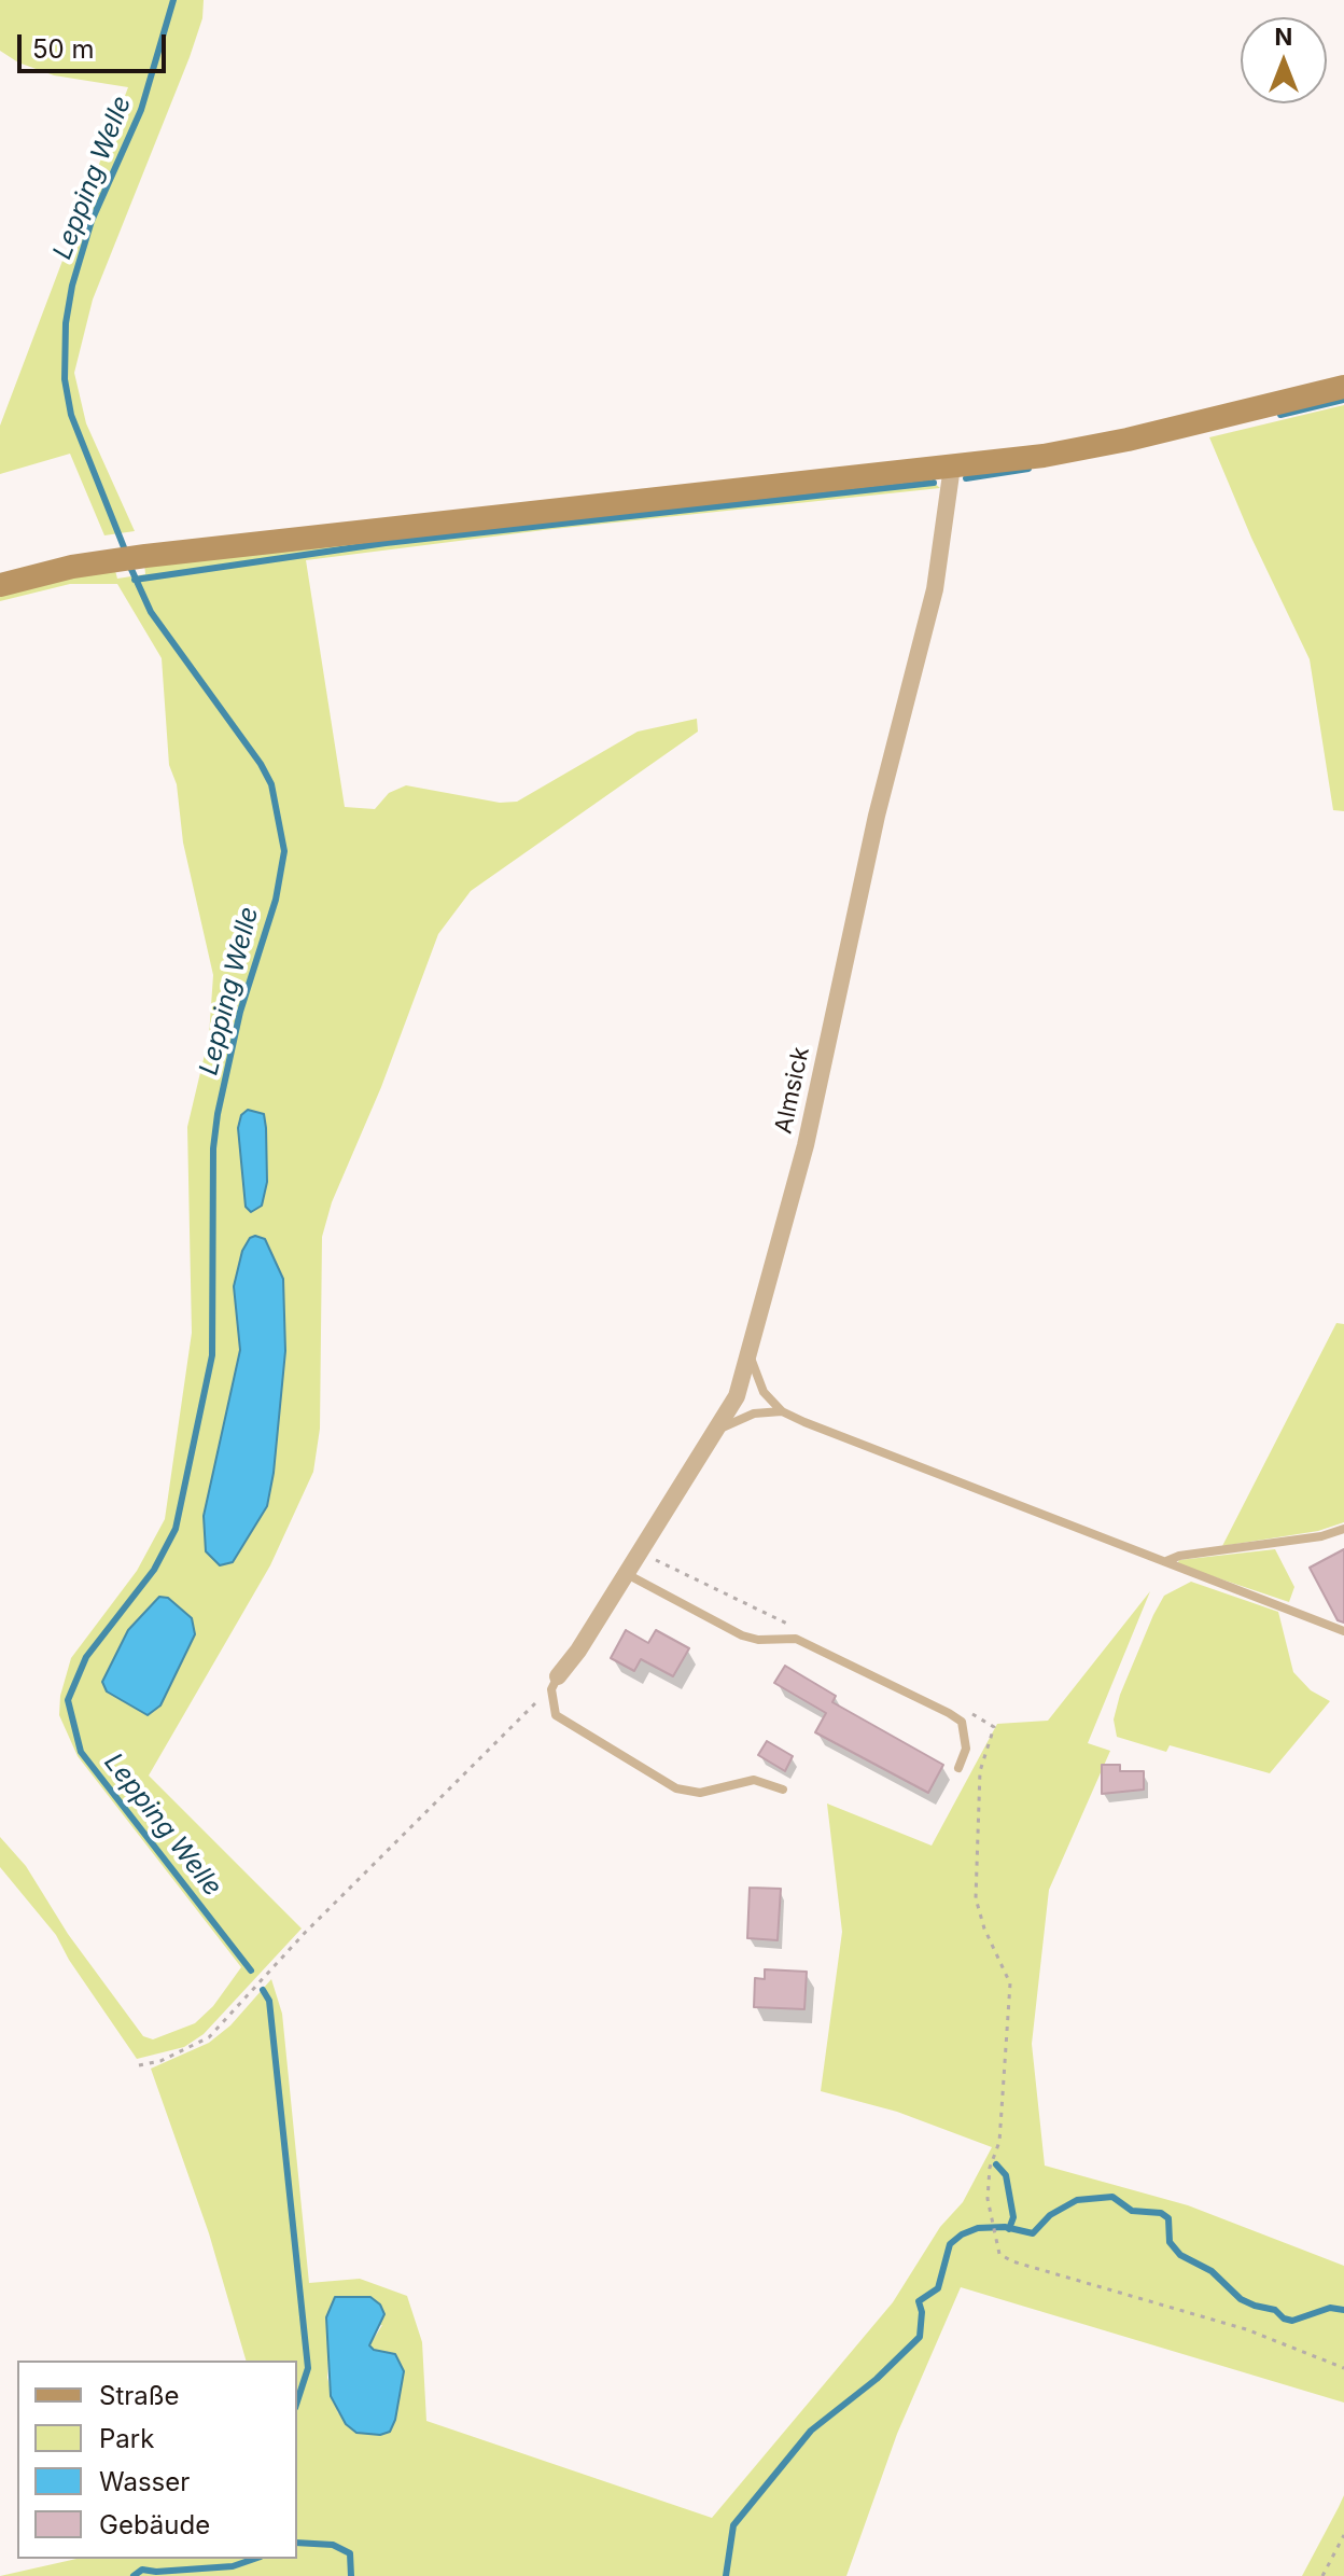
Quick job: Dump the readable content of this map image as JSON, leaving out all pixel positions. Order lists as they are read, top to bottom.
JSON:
{
  "streets": {
    "street": ["Almsick"]
  },
  "water": ["Lepping Welle"],
  "legend": [
    "Straße",
    "Park",
    "Wasser",
    "Gebäude"
  ],
  "scale_bar": "50 m",
  "north": "top"
}
